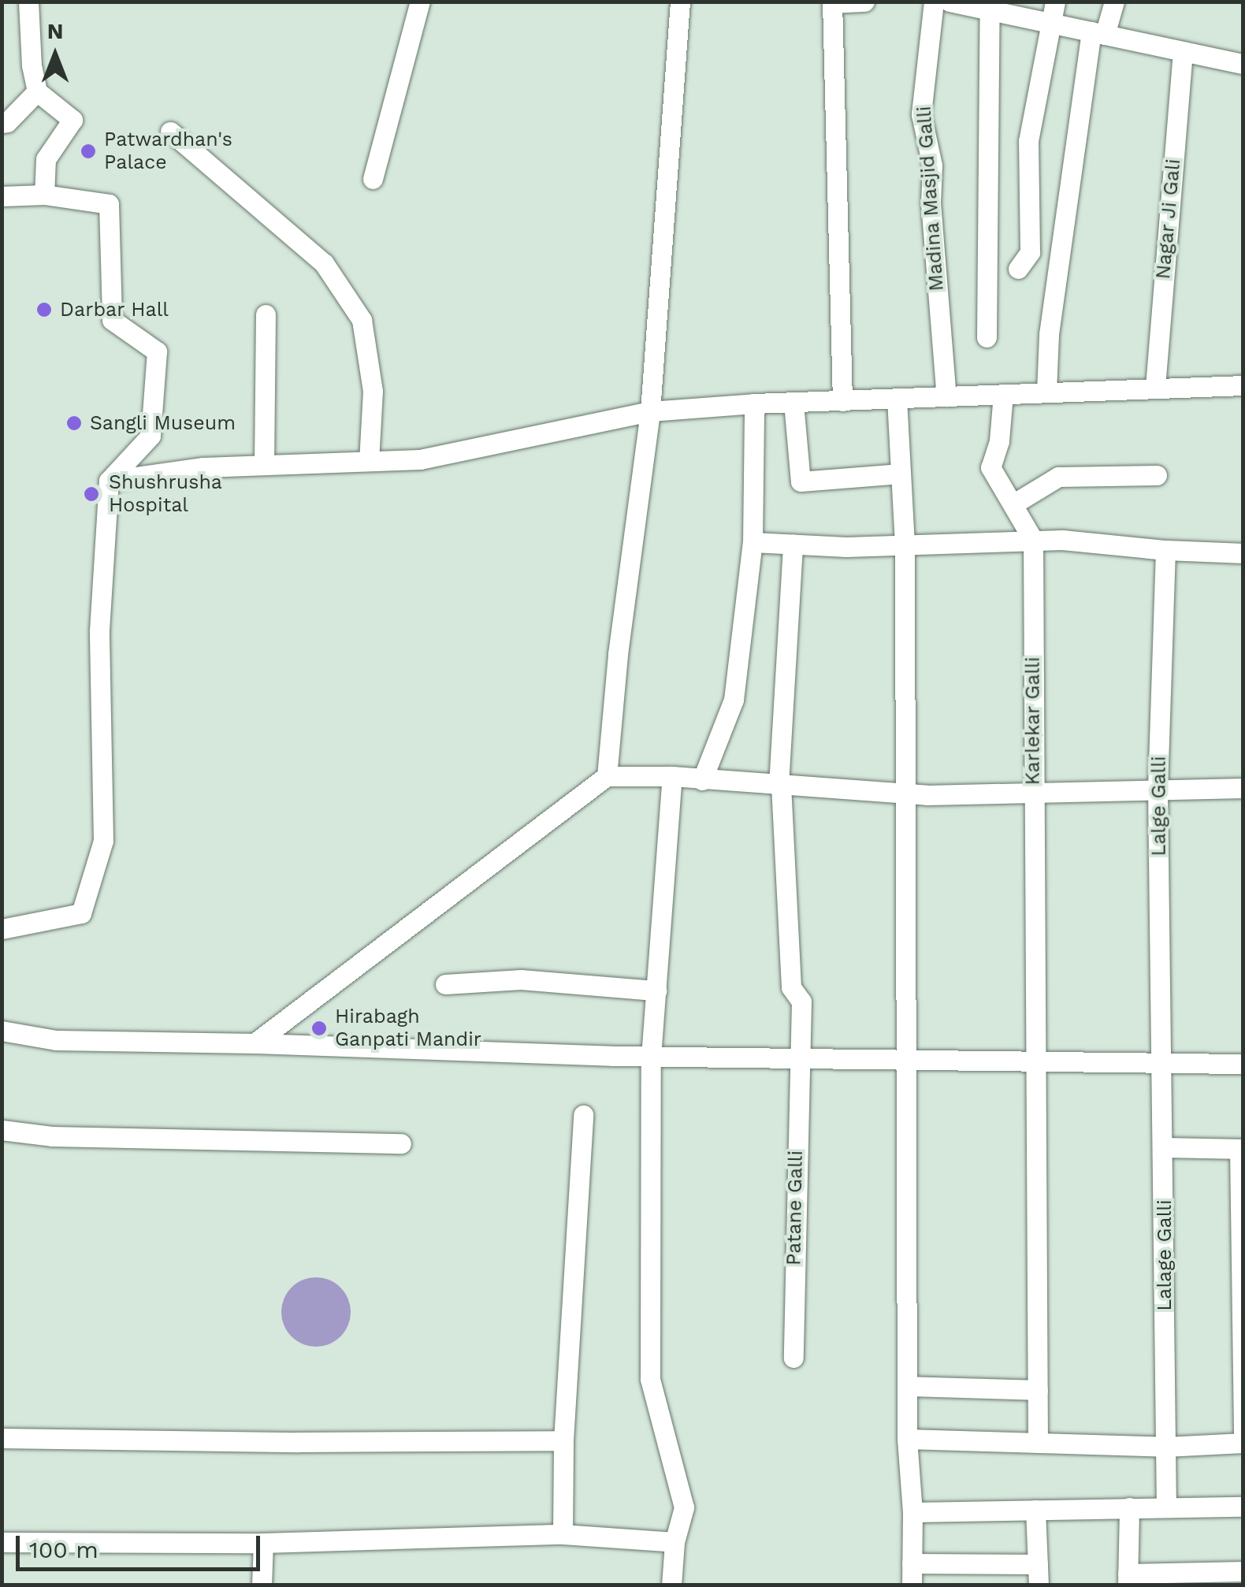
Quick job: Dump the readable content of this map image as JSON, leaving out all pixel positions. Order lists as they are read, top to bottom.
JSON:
{
  "streets": {
    "street": [
      "Madina Masjid Galli",
      "Nagar Ji Gali",
      "Karlekar Galli",
      "Lalge Galli",
      "Patane Galli",
      "Lalage Galli"
    ]
  },
  "crossings": [
    ["Lalge Galli", "Lalage Galli"]
  ],
  "places": [
    "Patwardhan's Palace",
    "Darbar Hall",
    "Sangli Museum",
    "Shushrusha Hospital",
    "Hirabagh Ganpati Mandir"
  ],
  "scale_bar": "100 m",
  "north": "top"
}
